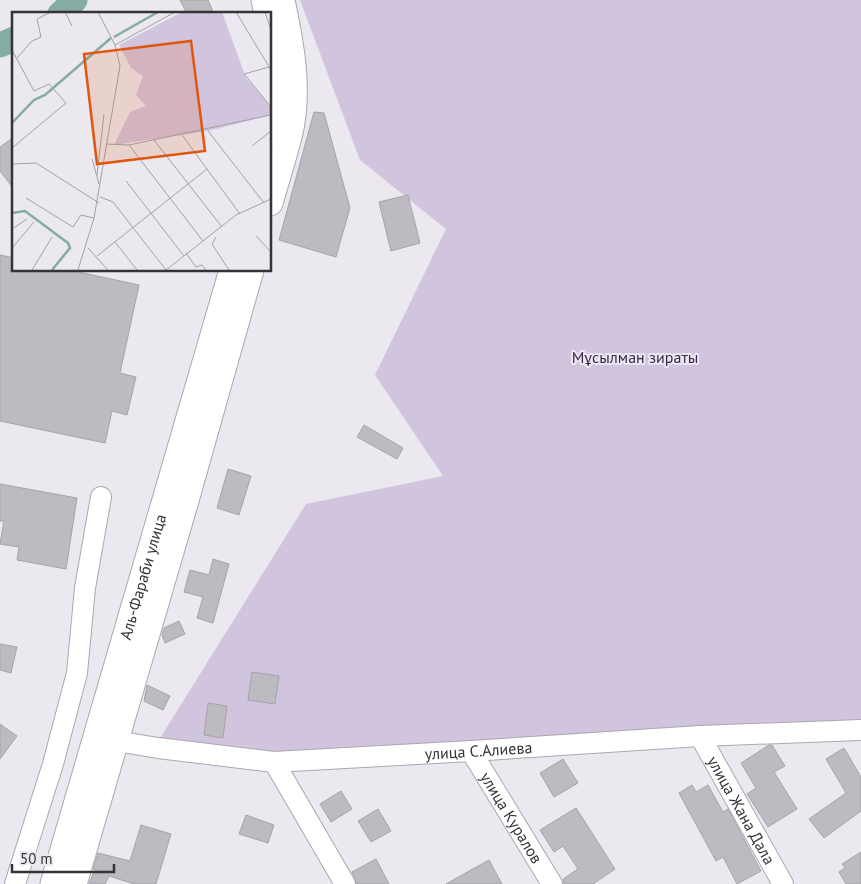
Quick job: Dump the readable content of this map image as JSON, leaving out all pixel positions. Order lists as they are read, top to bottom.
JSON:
{
  "streets": {
    "main road": ["Аль-Фараби улица"],
    "street": ["улица С.Алиева", "улица Жана Дала", "улица Куралов"]
  },
  "crossings": [
    ["Аль-Фараби улица", "улица С.Алиева"],
    ["улица С.Алиева", "улица Жана Дала"],
    ["улица С.Алиева", "улица Куралов"]
  ],
  "parks": ["Мұсылман зираты"],
  "scale_bar": "50 m"
}
